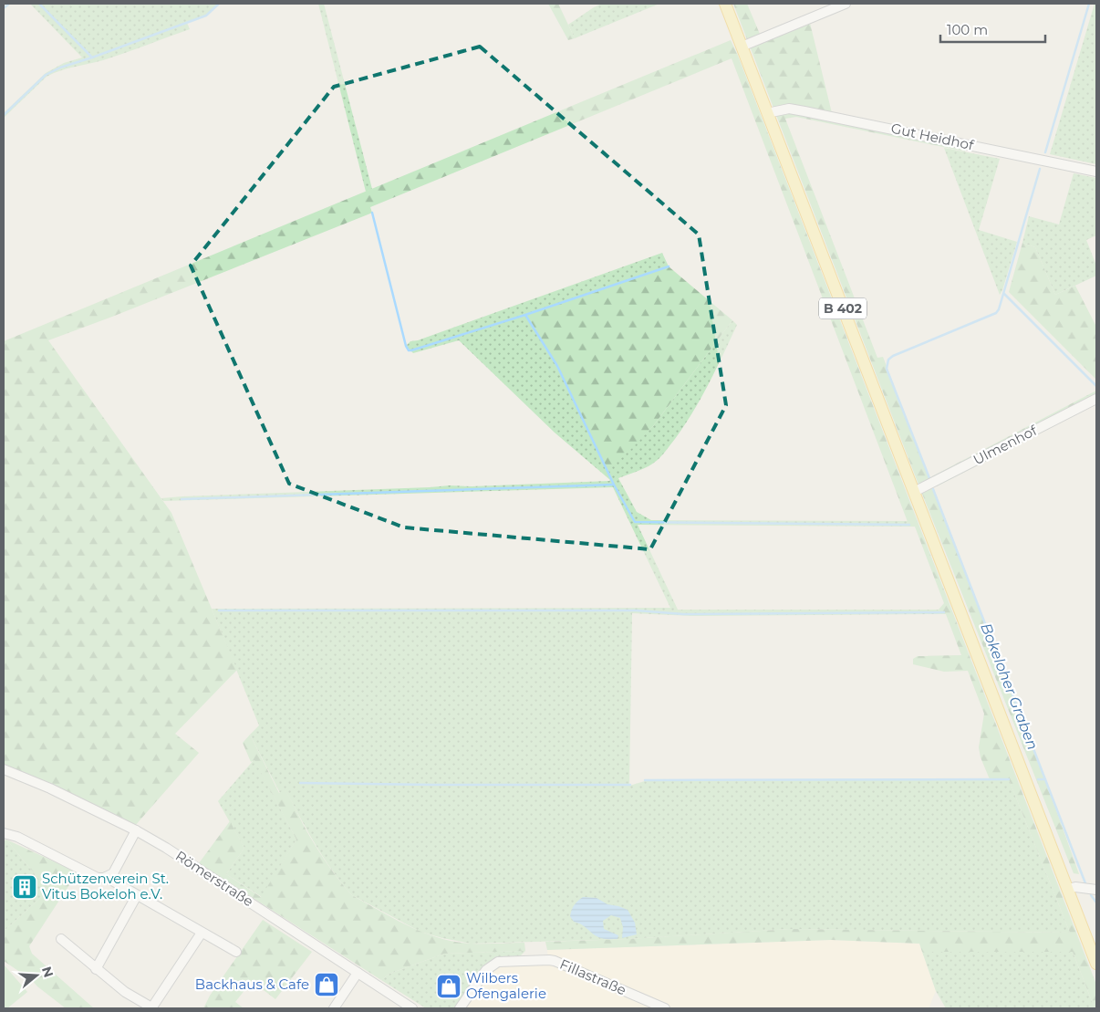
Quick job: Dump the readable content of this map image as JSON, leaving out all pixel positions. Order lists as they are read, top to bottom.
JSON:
{
  "streets": {
    "main road": ["B 402"],
    "street": [
      "Gut Heidhof",
      "Ulmenhof",
      "Römerstraße",
      "Fillastraße"
    ]
  },
  "crossings": [
    ["Gut Heidhof", "B 402"],
    ["B 402", "Ulmenhof"]
  ],
  "water": ["Bokeloher Graben"],
  "places": {
    "building": ["Schützenverein St. Vitus Bokeloh e.V."],
    "shop": ["Backhaus & Cafe", "Wilbers Ofengalerie"]
  },
  "scale_bar": "100 m",
  "north": "right"
}
